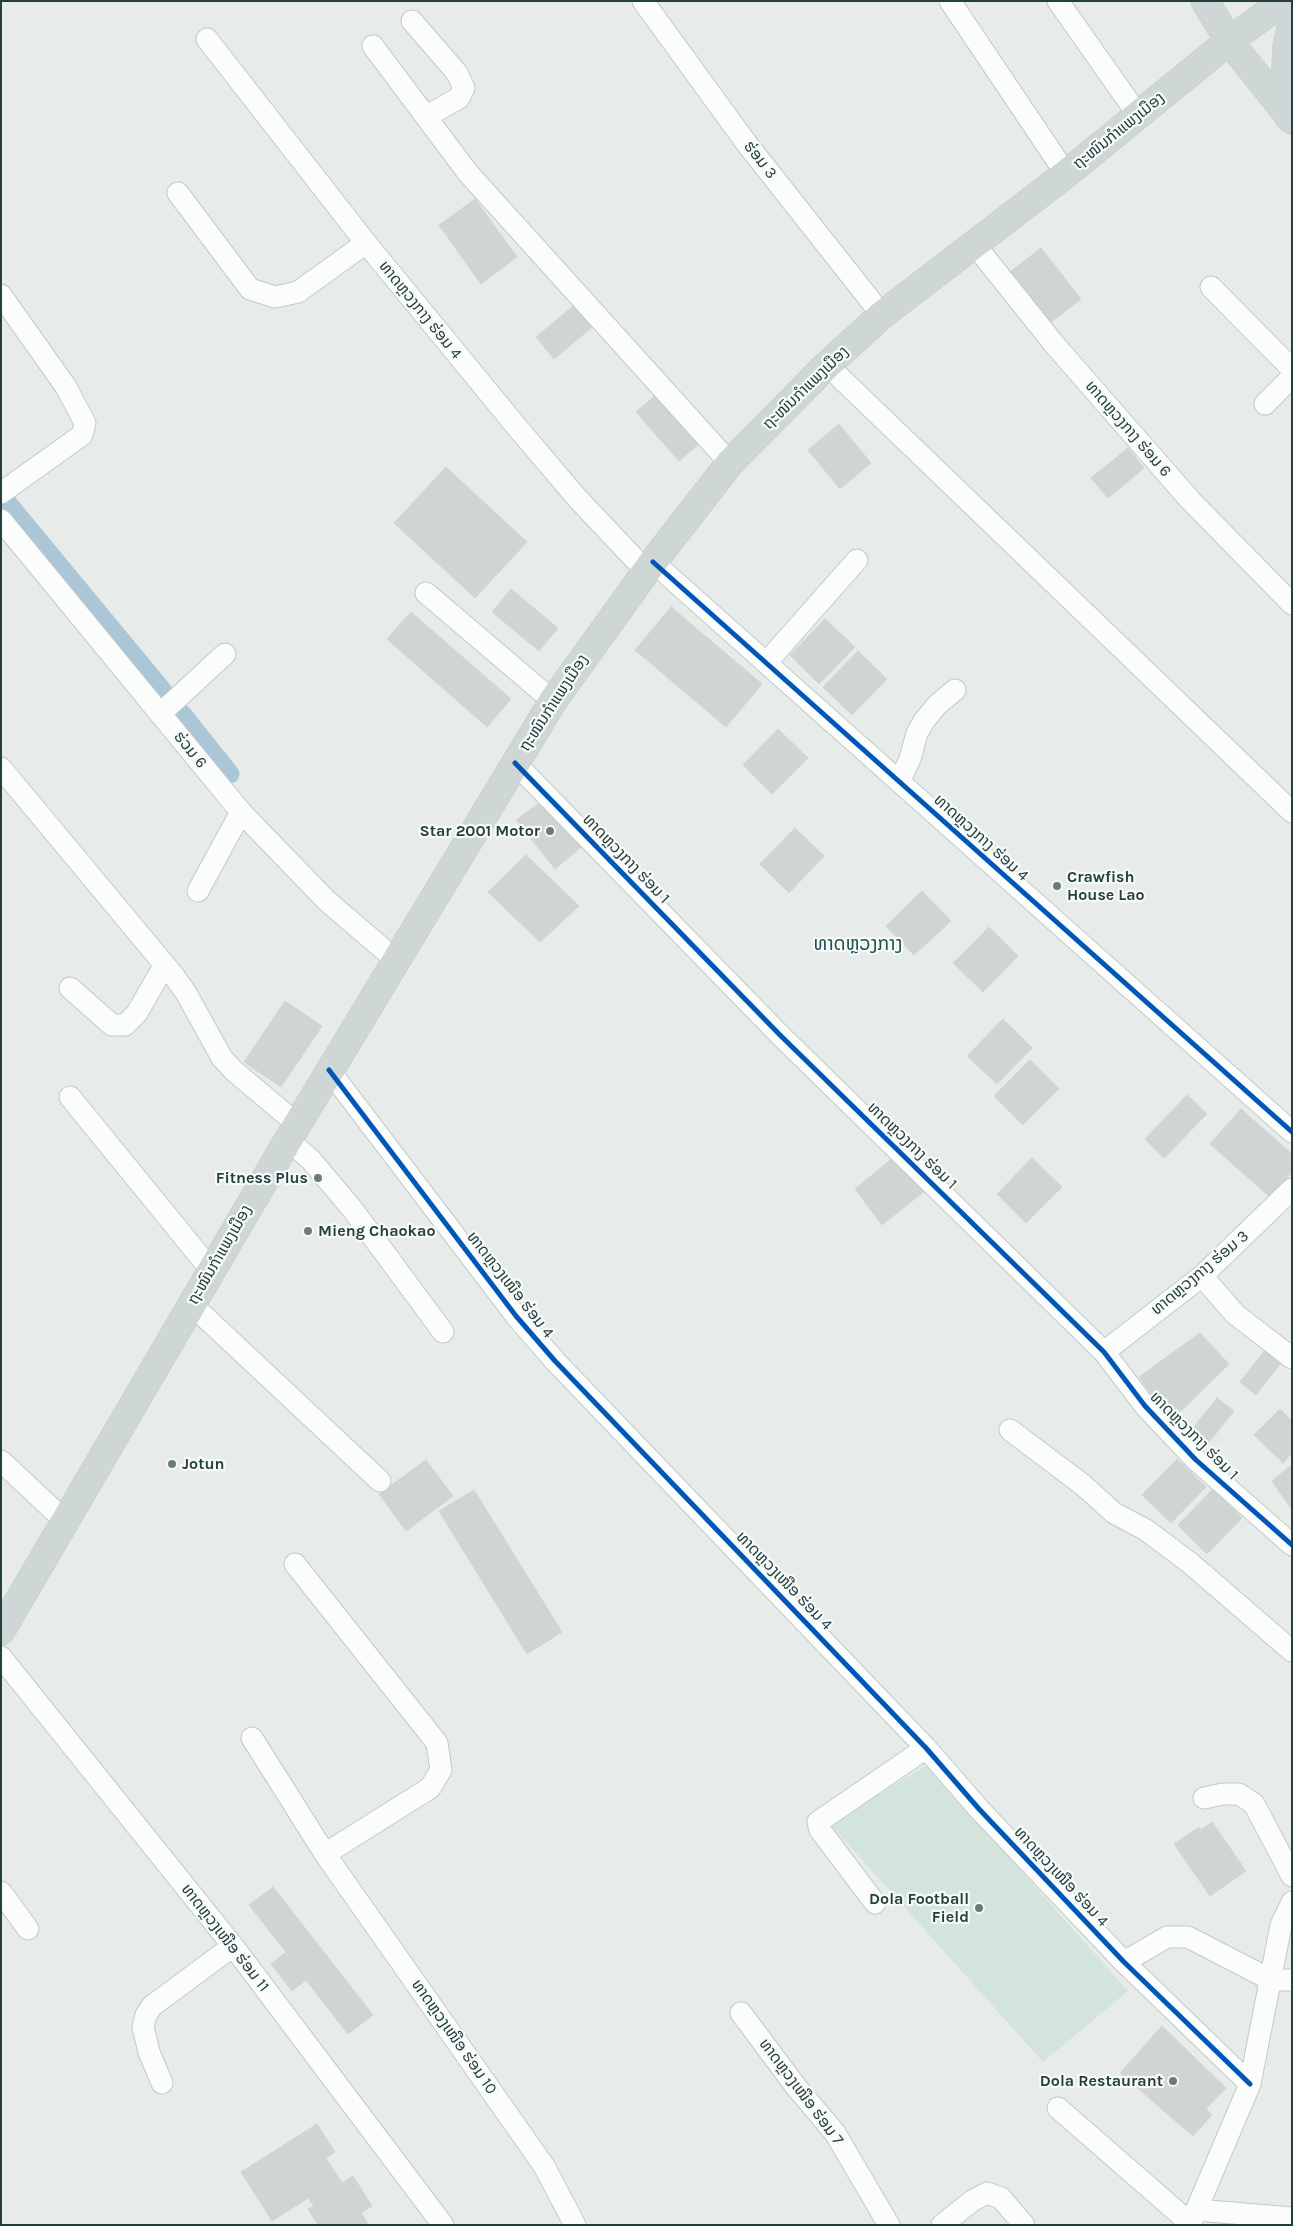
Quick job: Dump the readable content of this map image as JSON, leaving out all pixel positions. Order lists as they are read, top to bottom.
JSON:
{
  "streets": {
    "main road": ["ຖະໜົນກຳແພງເມືອງ"],
    "street": [
      "ຮ່ອມ 3",
      "ທາດຫຼວງກາງ ຮ່ອມ 4",
      "ທາດຫຼວງກາງ ຮ່ອມ 6",
      "ຮ່ວມ 6",
      "ທາດຫຼວງກາງ ຮ່ອມ 1",
      "ທາດຫຼວງກາງ ຮ່ອມ 3",
      "ທາດຫຼວງເໜືອ ຮ່ອມ 4",
      "ທາດຫຼວງເໜືອ ຮ່ອມ 11",
      "ທາດຫຼວງເໜືອ ຮ່ອມ 10",
      "ທາດຫຼວງເໜືອ ຮ່ອມ 7"
    ]
  },
  "crossings": [
    ["ຖະໜົນກຳແພງເມືອງ", "ຮ່ອມ 3"],
    ["ຖະໜົນກຳແພງເມືອງ", "ທາດຫຼວງກາງ ຮ່ອມ 4"],
    ["ຖະໜົນກຳແພງເມືອງ", "ທາດຫຼວງກາງ ຮ່ອມ 6"],
    ["ຖະໜົນກຳແພງເມືອງ", "ຮ່ວມ 6"],
    ["ຖະໜົນກຳແພງເມືອງ", "ທາດຫຼວງກາງ ຮ່ອມ 1"],
    ["ຖະໜົນກຳແພງເມືອງ", "ທາດຫຼວງເໜືອ ຮ່ອມ 4"],
    ["ທາດຫຼວງກາງ ຮ່ອມ 1", "ທາດຫຼວງກາງ ຮ່ອມ 3"]
  ],
  "districts": ["ທາດຫຼວງກາງ"],
  "places": [
    "Star 2001 Motor",
    "Crawfish House Lao",
    "Fitness Plus",
    "Mieng Chaokao",
    "Jotun",
    "Dola Football Field",
    "Dola Restaurant"
  ]
}
